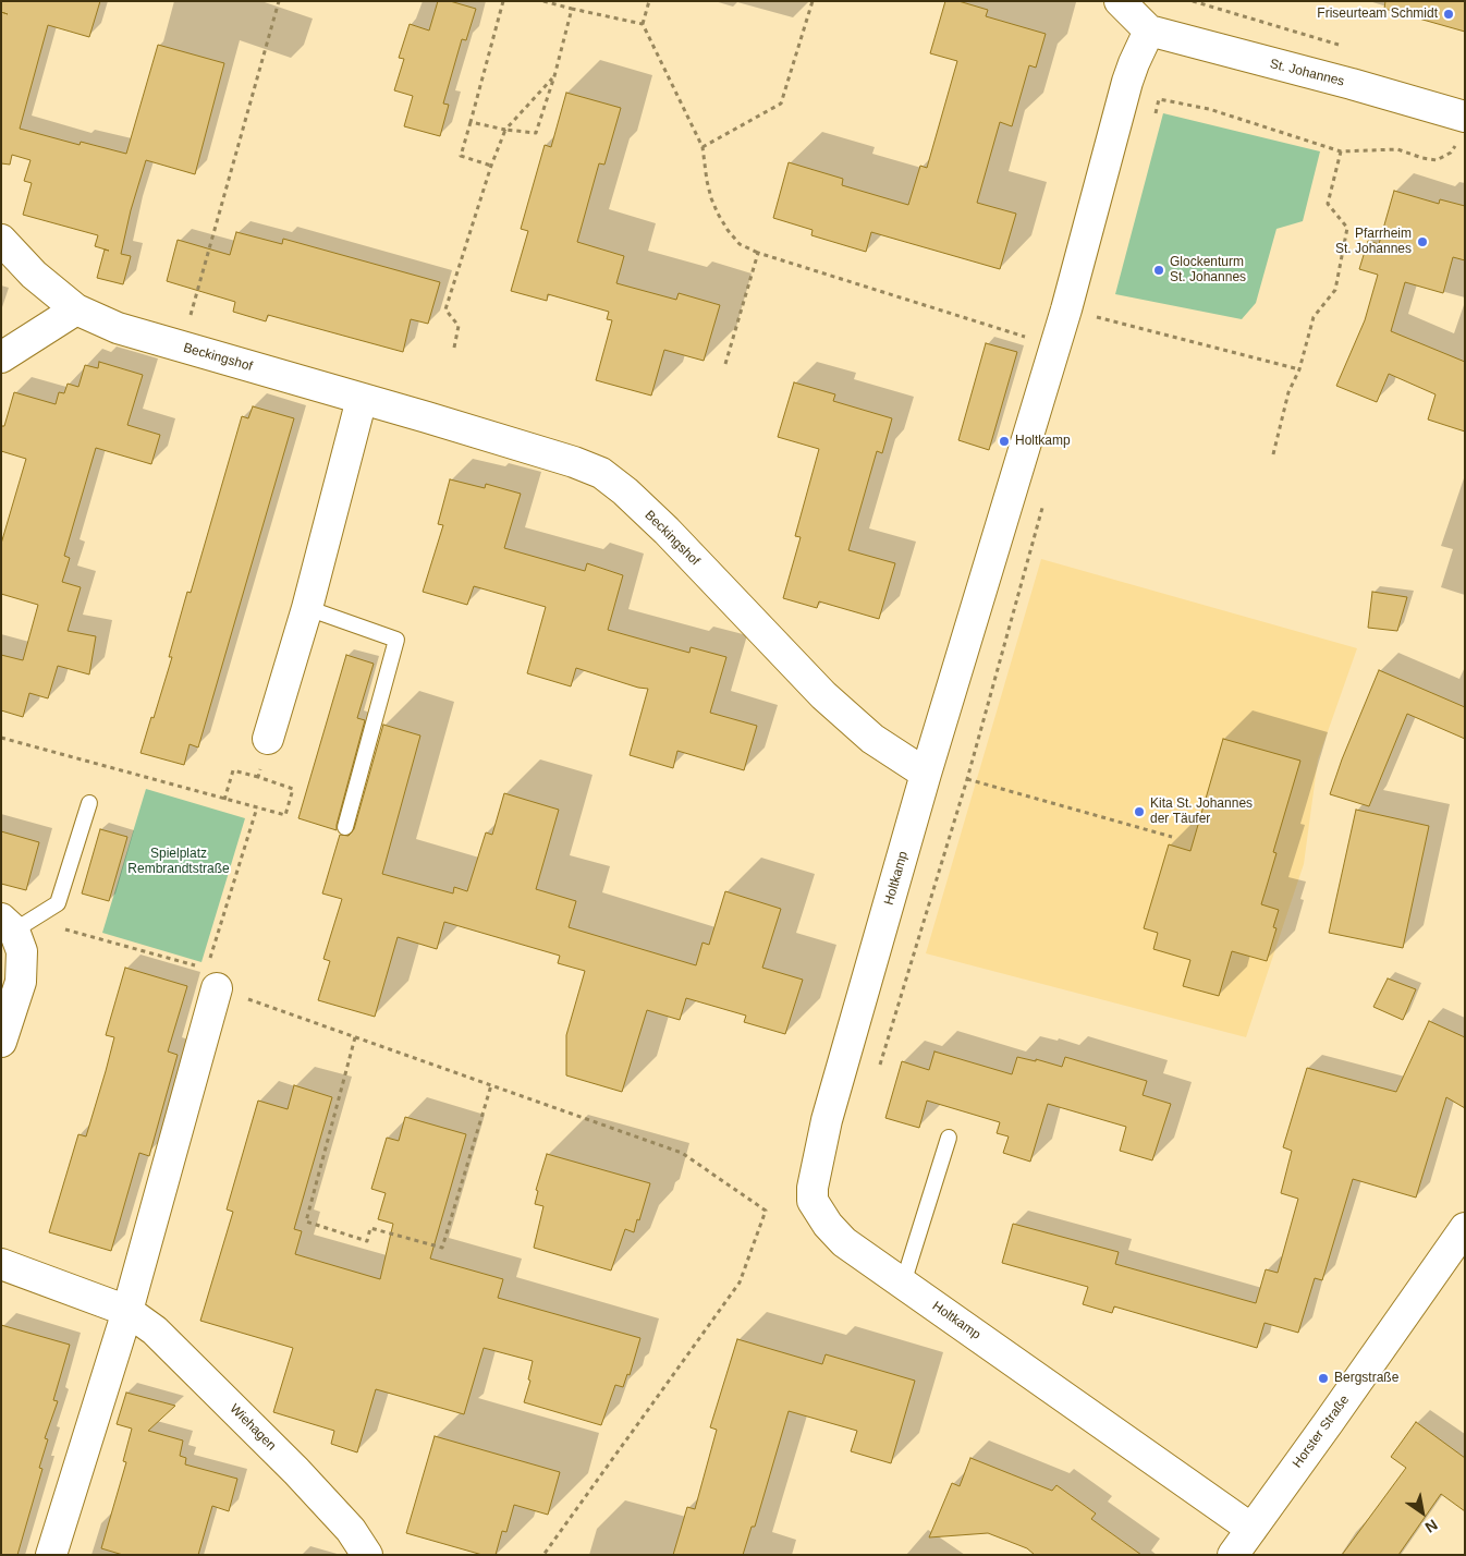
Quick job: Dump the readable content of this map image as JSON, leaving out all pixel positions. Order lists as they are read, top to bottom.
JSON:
{
  "streets": {
    "street": [
      "St. Johannes",
      "Beckingshof",
      "Holtkamp",
      "Wiehagen",
      "Horster Straße"
    ]
  },
  "crossings": [
    ["St. Johannes", "Holtkamp"],
    ["Beckingshof", "Holtkamp"],
    ["Holtkamp", "Horster Straße"]
  ],
  "parks": ["Spielplatz Rembrandtstraße"],
  "places": [
    "Friseurteam Schmidt",
    "Pfarrheim St. Johannes",
    "Glockenturm St. Johannes",
    "Holtkamp",
    "Kita St. Johannes der Täufer",
    "Bergstraße"
  ],
  "north": "bottom right"
}
